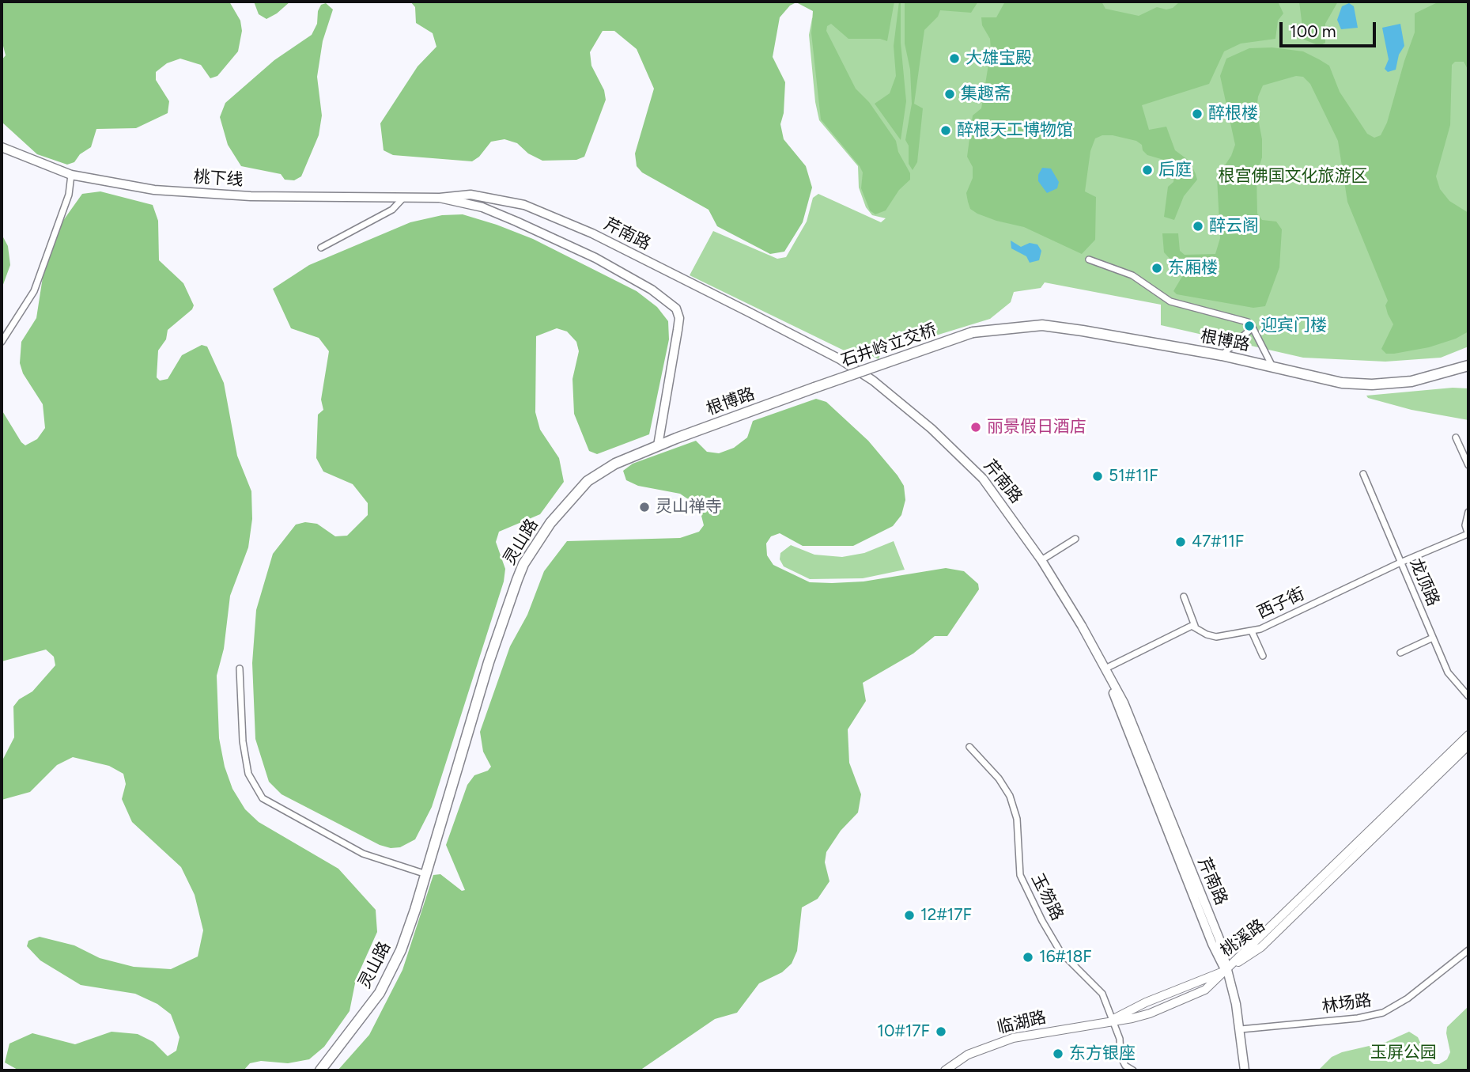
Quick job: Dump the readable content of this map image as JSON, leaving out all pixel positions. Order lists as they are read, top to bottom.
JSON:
{
  "streets": {
    "highway": ["根博路", "石井岭立交桥", "灵山路"],
    "main road": ["桃下线", "芹南路"],
    "street": [
      "龙顶路",
      "西子街",
      "玉笏路",
      "桃溪路",
      "林场路",
      "临湖路"
    ]
  },
  "crossings": [
    ["桃下线", "芹南路"],
    ["芹南路", "桃溪路"],
    ["芹南路", "林场路"],
    ["芹南路", "临湖路"],
    ["根博路", "石井岭立交桥"],
    ["根博路", "灵山路"],
    ["龙顶路", "西子街"],
    ["玉笏路", "临湖路"],
    ["桃溪路", "临湖路"]
  ],
  "parks": ["根宫佛国文化旅游区", "玉屏公园"],
  "places": [
    "大雄宝殿",
    "集趣斋",
    "醉根楼",
    "醉根天工博物馆",
    "后庭",
    "醉云阁",
    "东厢楼",
    "迎宾门楼",
    "丽景假日酒店",
    "51#11F",
    "灵山禅寺",
    "47#11F",
    "12#17F",
    "16#18F",
    "10#17F",
    "东方银座"
  ],
  "scale_bar": "100 m"
}
